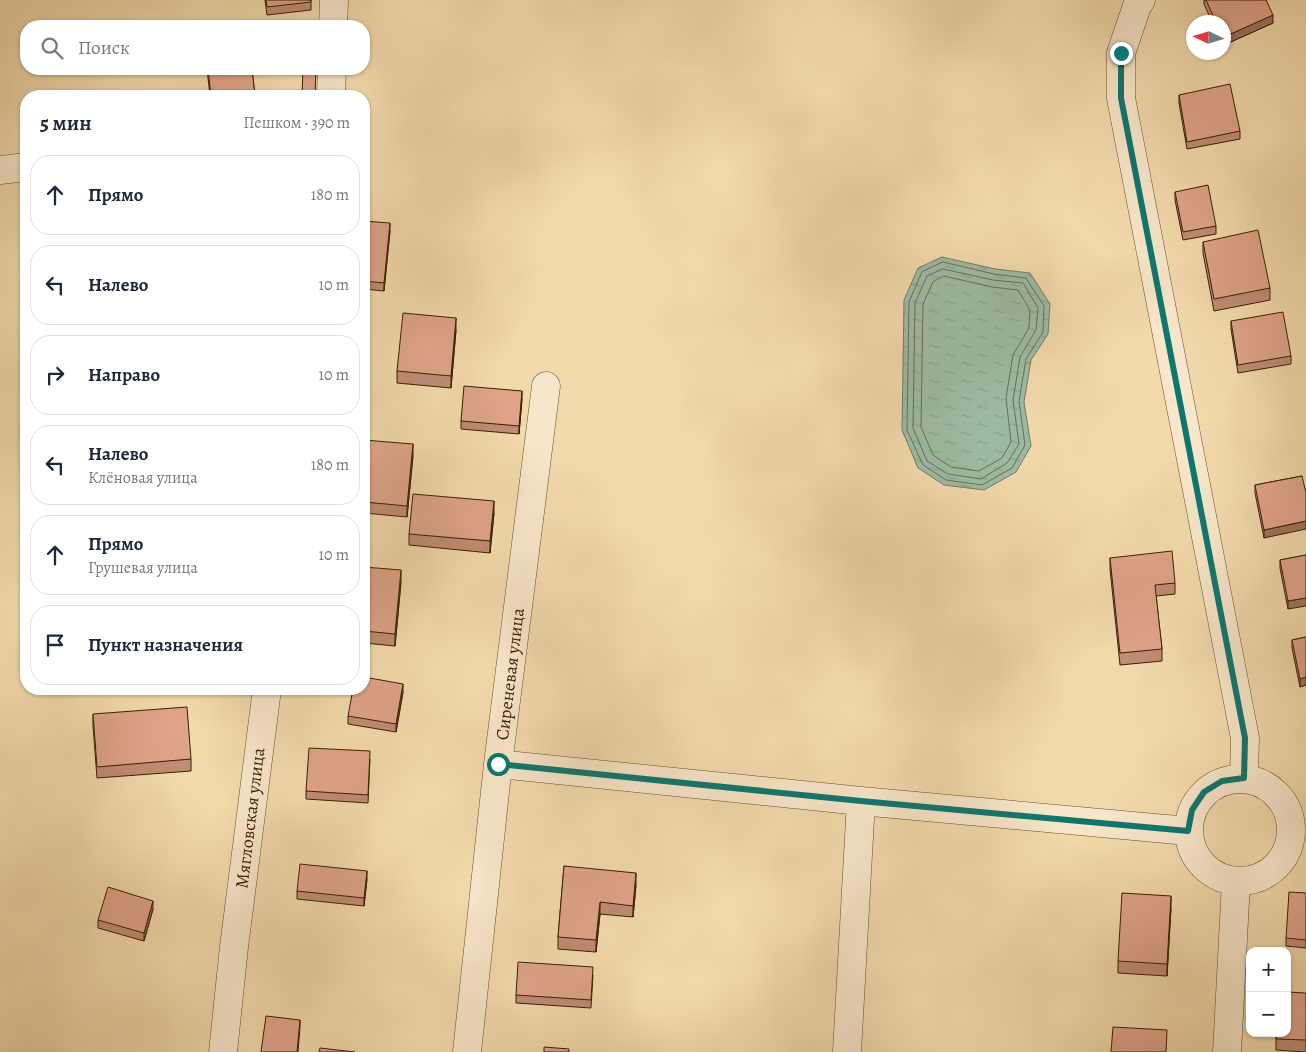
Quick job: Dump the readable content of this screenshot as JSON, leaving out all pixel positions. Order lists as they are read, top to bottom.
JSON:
{
  "streets": {
    "street": ["Сиреневая улица", "Мягловская улица"]
  },
  "north": "left",
  "page": {
    "search": "Поиск",
    "heading": ["5 мин", "Пешком · 390 m"],
    "list": [
      ["Прямо", "180 m"],
      ["Налево", "10 m"],
      ["Направо", "10 m"],
      ["Налево", "Клёновая улица", "180 m"],
      ["Прямо", "Грушевая улица", "10 m"],
      "Пункт назначения"
    ],
    "map_buttons": ["+", "−"]
  }
}
